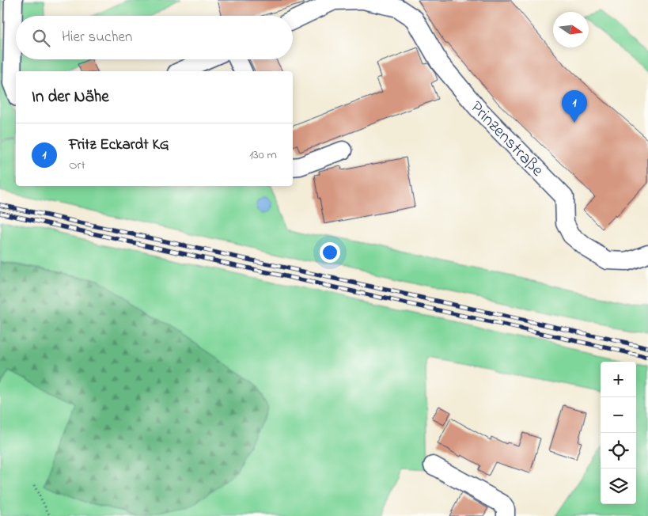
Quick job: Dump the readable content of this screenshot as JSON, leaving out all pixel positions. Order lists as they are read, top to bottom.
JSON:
{
  "streets": {
    "street": ["Prinzenstraße"]
  },
  "north": "right",
  "page": {
    "search": "Hier suchen",
    "heading": "In der Nähe",
    "pins": "1",
    "list": [
      {
        "mark": "1",
        "name": "Fritz Eckardt KG",
        "note": "Ort",
        "value": "130 m"
      }
    ],
    "map_buttons": ["+", "−"]
  }
}
